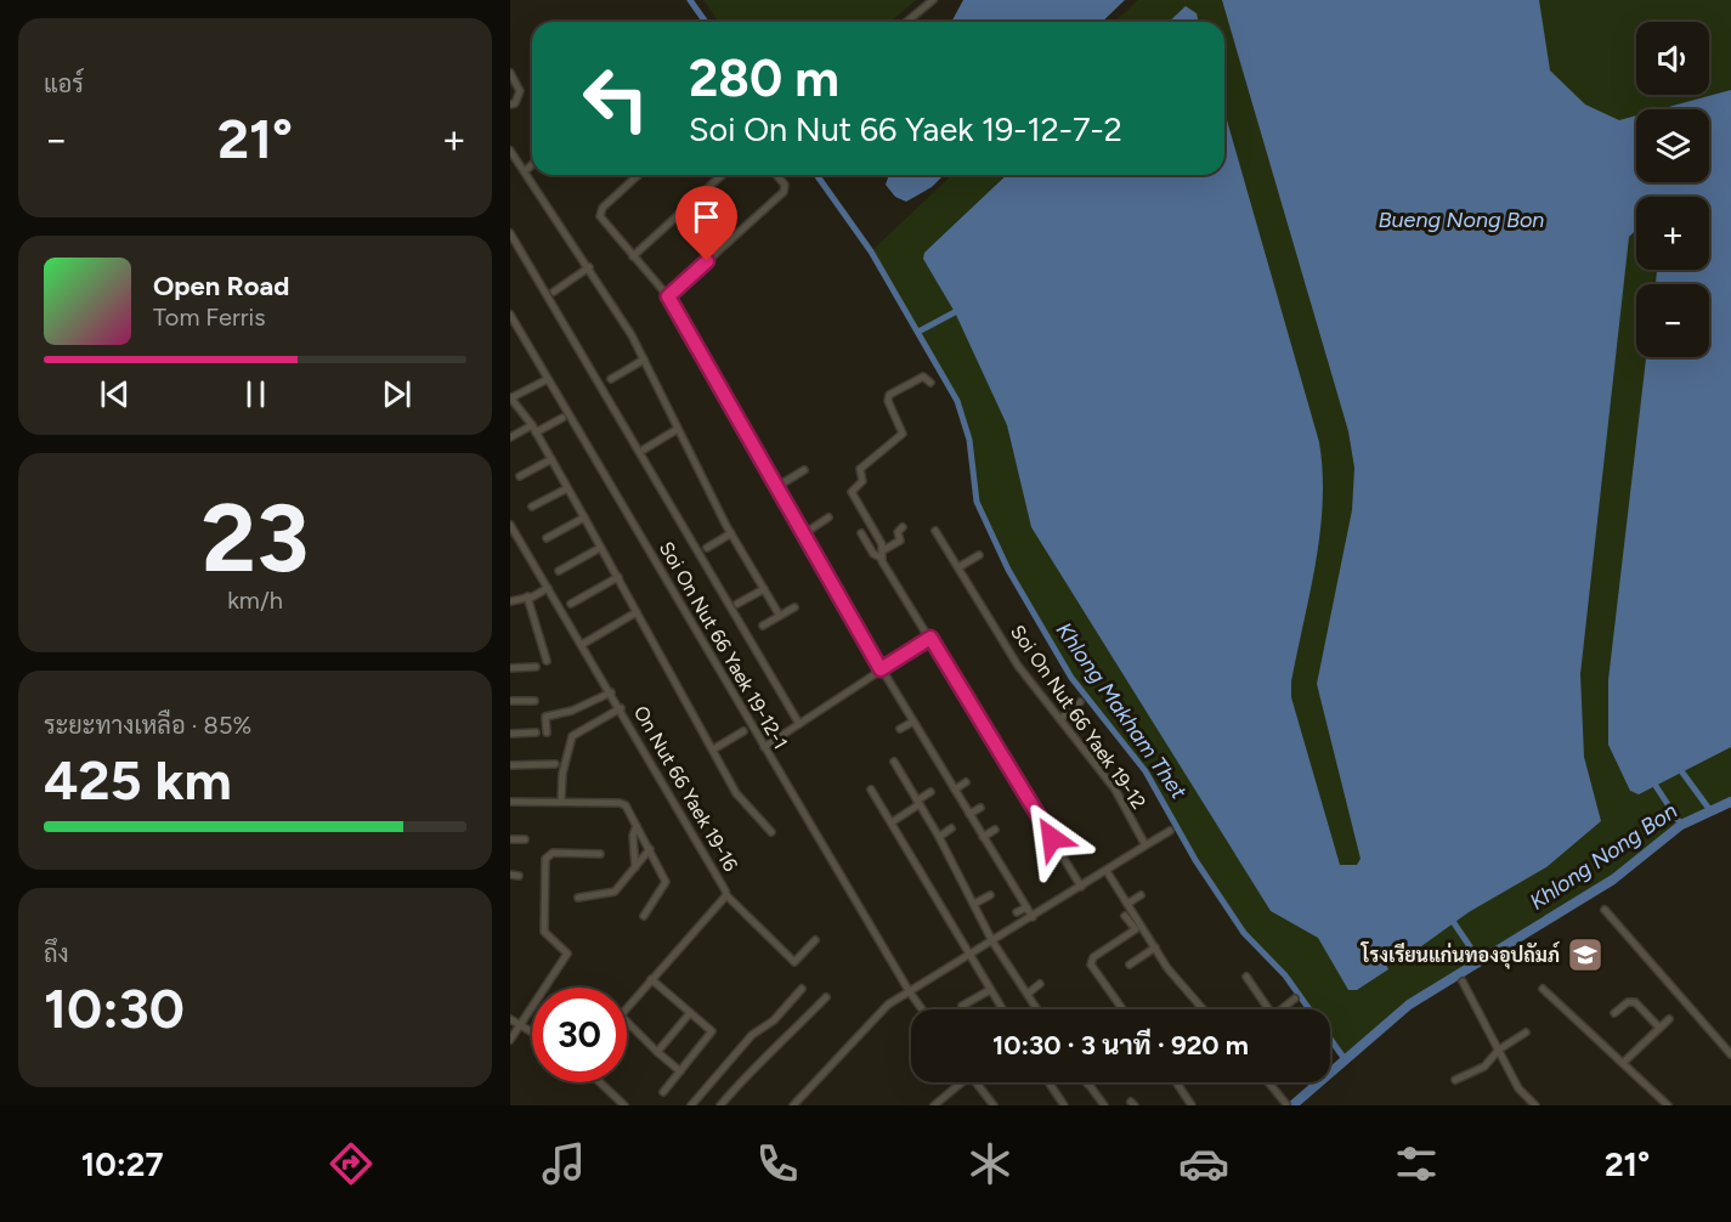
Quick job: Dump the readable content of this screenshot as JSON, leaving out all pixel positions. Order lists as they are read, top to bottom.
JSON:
{
  "streets": {
    "street": ["Soi On Nut 66 Yaek 19-12-1", "Soi On Nut 66 Yaek 19-12", "On Nut 66 Yaek 19-16"]
  },
  "water": ["Bueng Nong Bon", "Khlong Makham Thet", "Khlong Nong Bon"],
  "places": {
    "school or university": ["โรงเรียนแก่นทองอุปถัมภ์"]
  },
  "page": {
    "tile": [
      "แอร์",
      ["23", "km/h"],
      ["ระยะทางเหลือ · 85%", "425 km"],
      ["ถึง", "10:30"]
    ],
    "map_buttons": ["+", "−"],
    "turn": ["280 m", "Soi On Nut 66 Yaek 19-12-7-2"],
    "heat": ["−", "21°", "+"],
    "song": ["Open Road", "Tom Ferris"],
    "limit": "30",
    "trip": "10:30 · 3 นาที · 920 m",
    "tabs": ["10:27", "21°"]
  }
}
